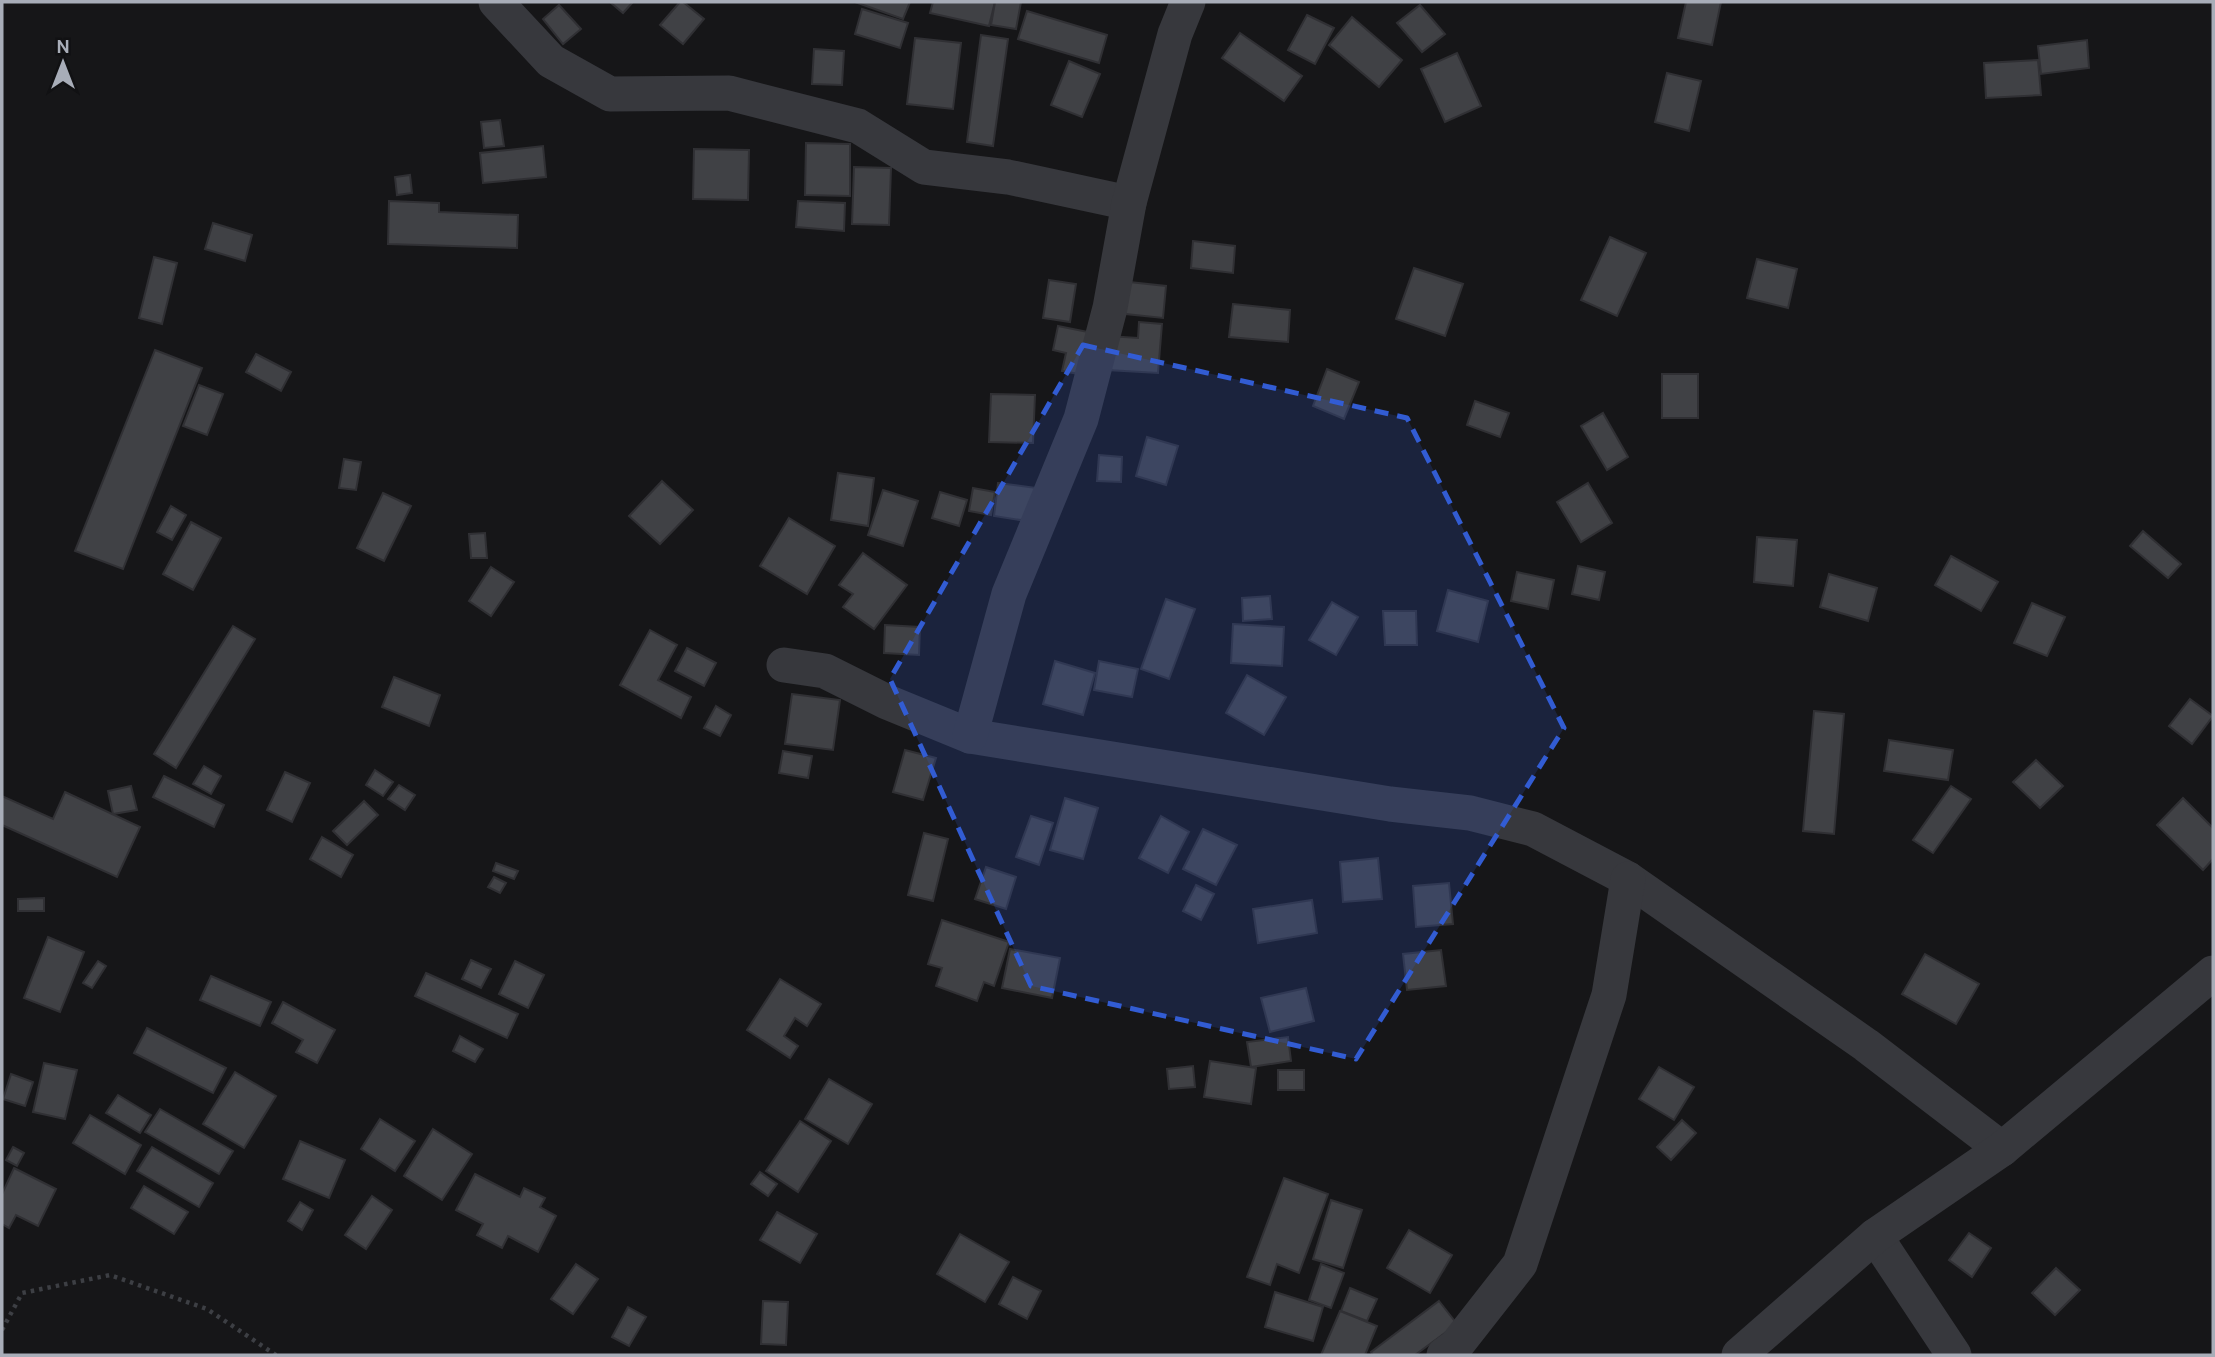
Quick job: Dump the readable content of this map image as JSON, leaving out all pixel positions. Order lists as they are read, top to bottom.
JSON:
{
  "north": "top"
}
